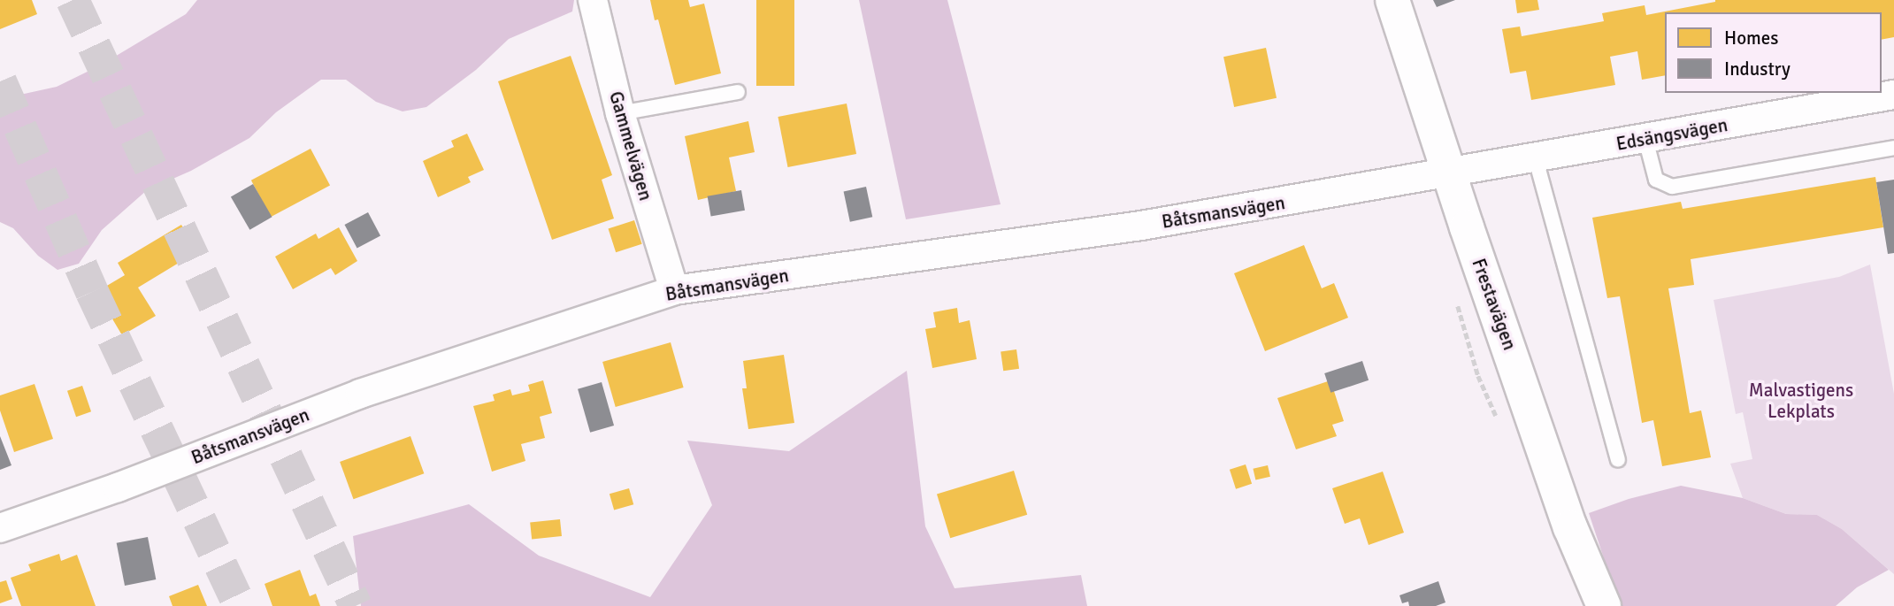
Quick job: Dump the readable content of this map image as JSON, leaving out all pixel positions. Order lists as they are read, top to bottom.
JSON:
{
  "streets": {
    "street": [
      "Edsängsvägen",
      "Gammelvägen",
      "Båtsmansvägen",
      "Frestavägen"
    ]
  },
  "crossings": [
    ["Edsängsvägen", "Båtsmansvägen"],
    ["Edsängsvägen", "Frestavägen"],
    ["Gammelvägen", "Båtsmansvägen"],
    ["Båtsmansvägen", "Frestavägen"]
  ],
  "parks": ["Malvastigens Lekplats"],
  "legend": ["Homes", "Industry"]
}
